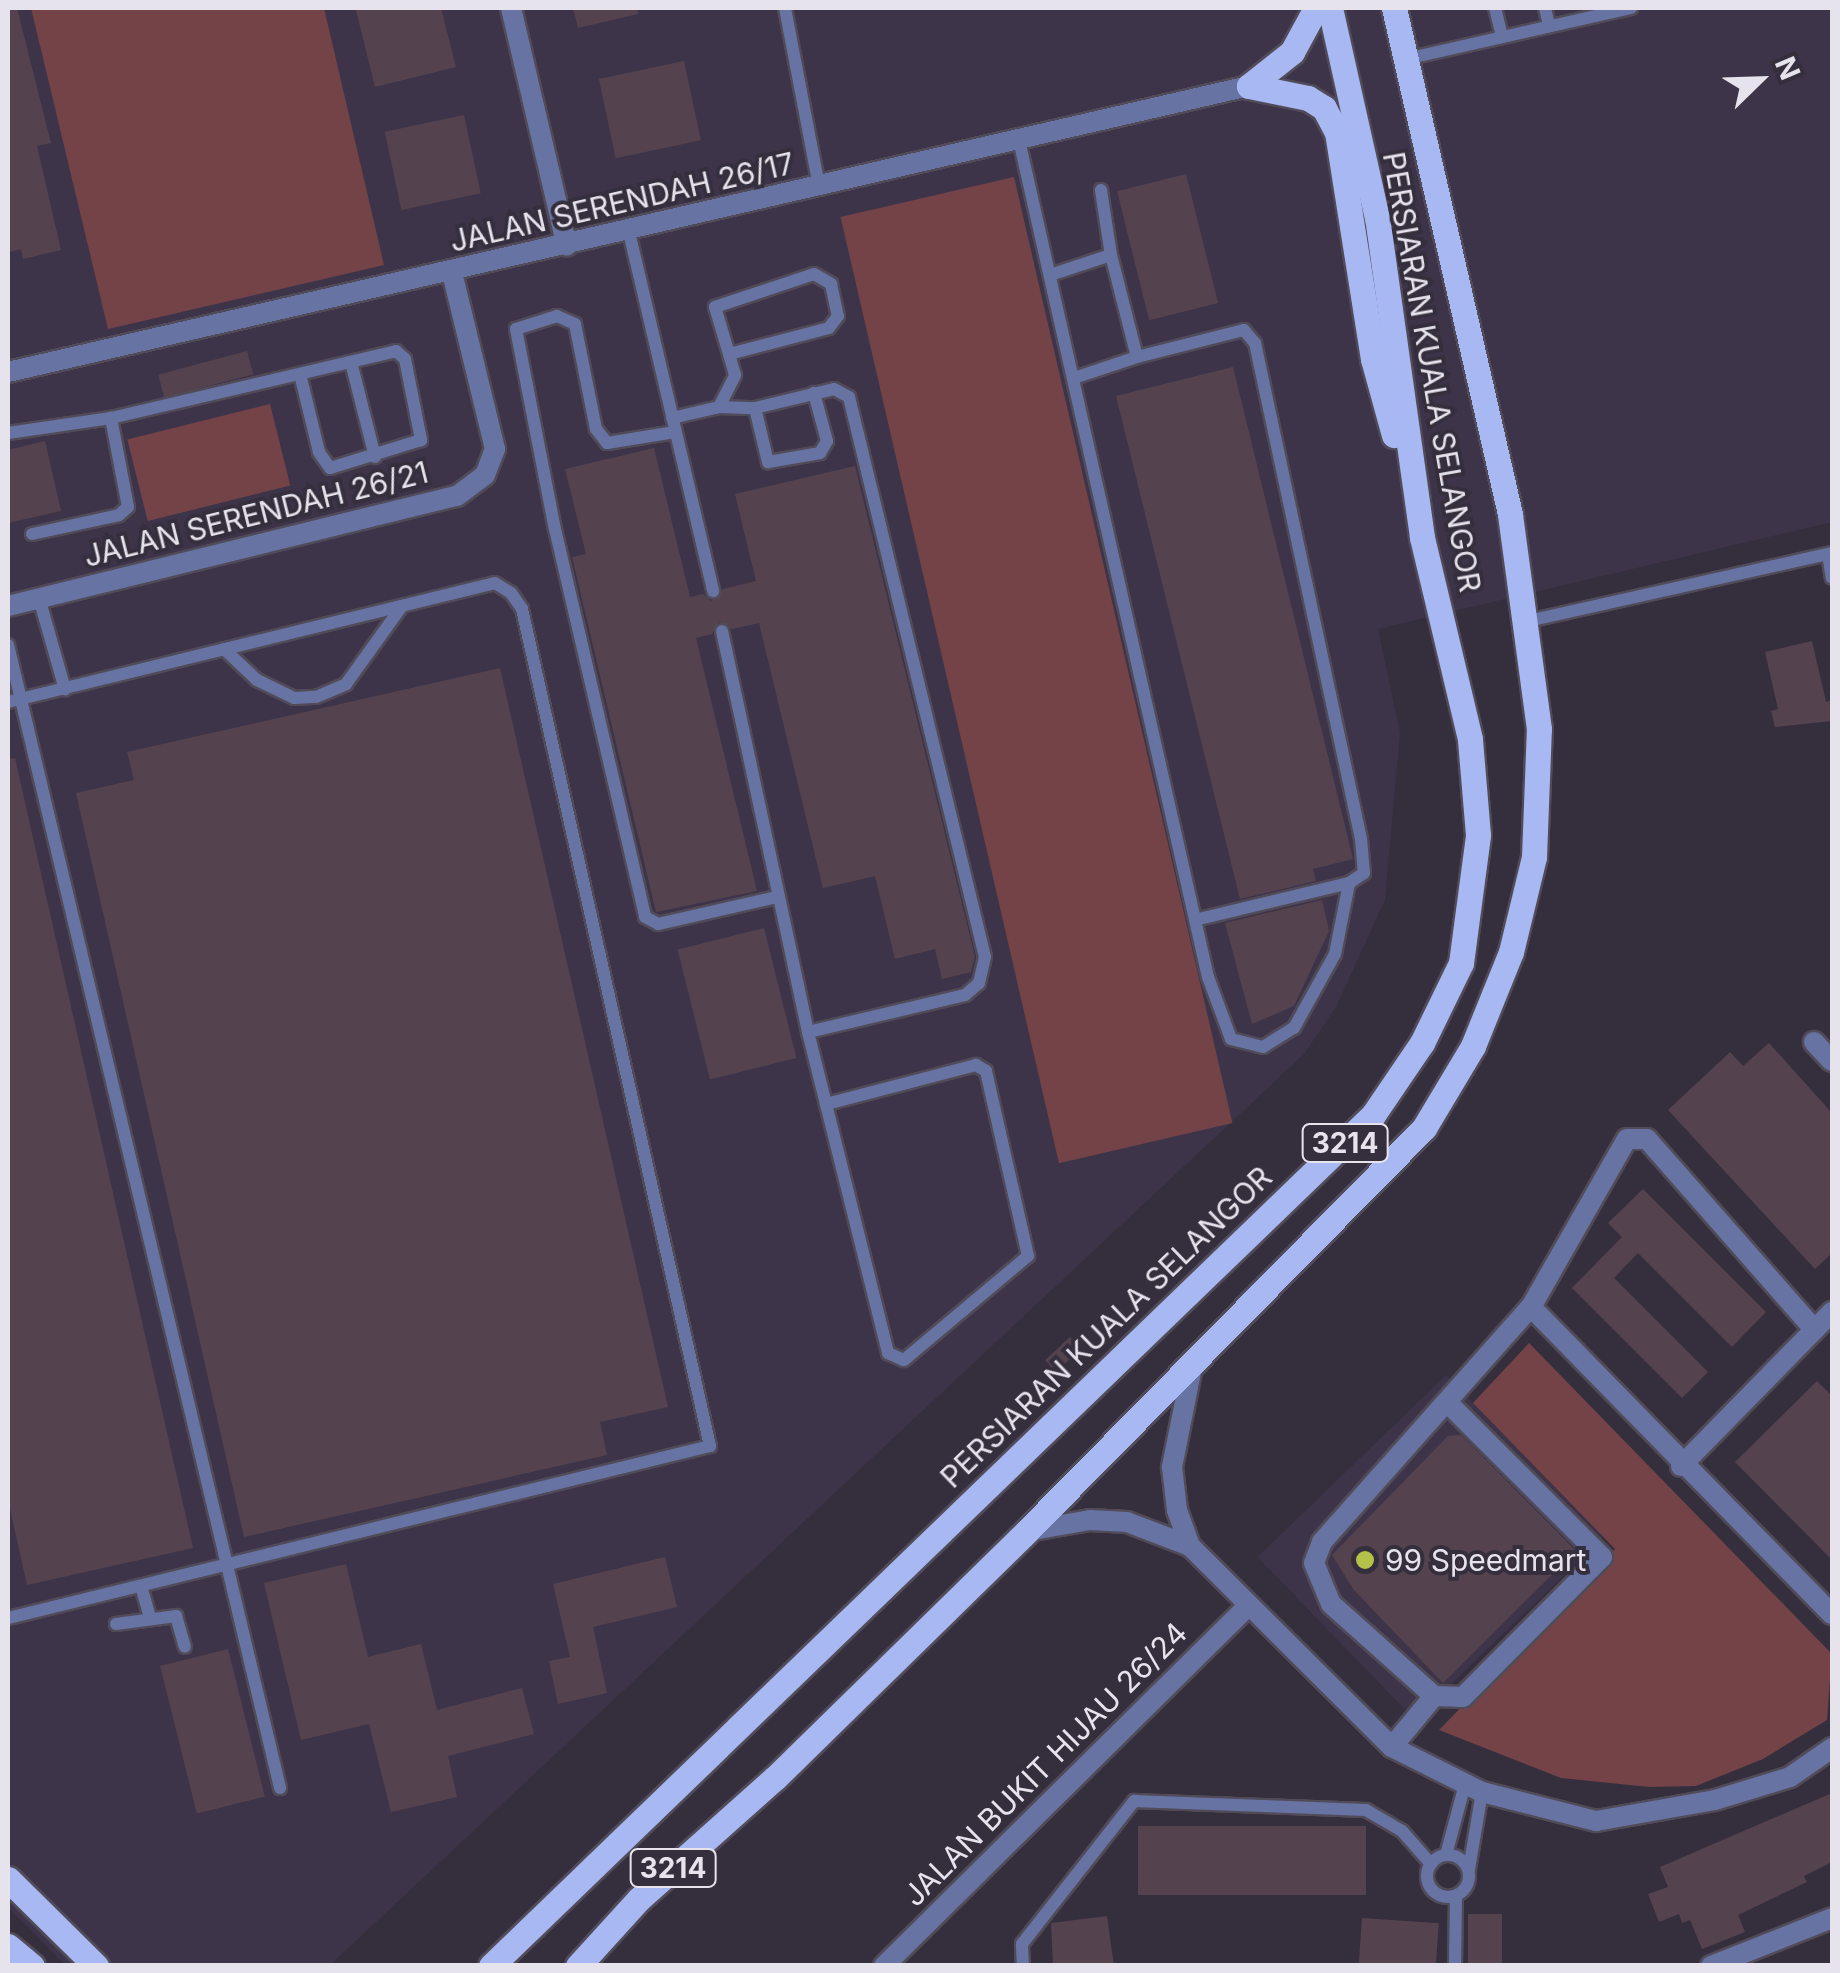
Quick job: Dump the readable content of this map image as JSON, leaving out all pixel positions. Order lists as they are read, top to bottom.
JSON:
{
  "streets": {
    "main road": ["PERSIARAN KUALA SELANGOR", "3214"],
    "street": ["JALAN SERENDAH 26/17", "JALAN SERENDAH 26/21", "JALAN BUKIT HIJAU 26/24"]
  },
  "crossings": [
    ["JALAN SERENDAH 26/17", "JALAN SERENDAH 26/21"]
  ],
  "places": ["99 Speedmart"],
  "north": "top right"
}
